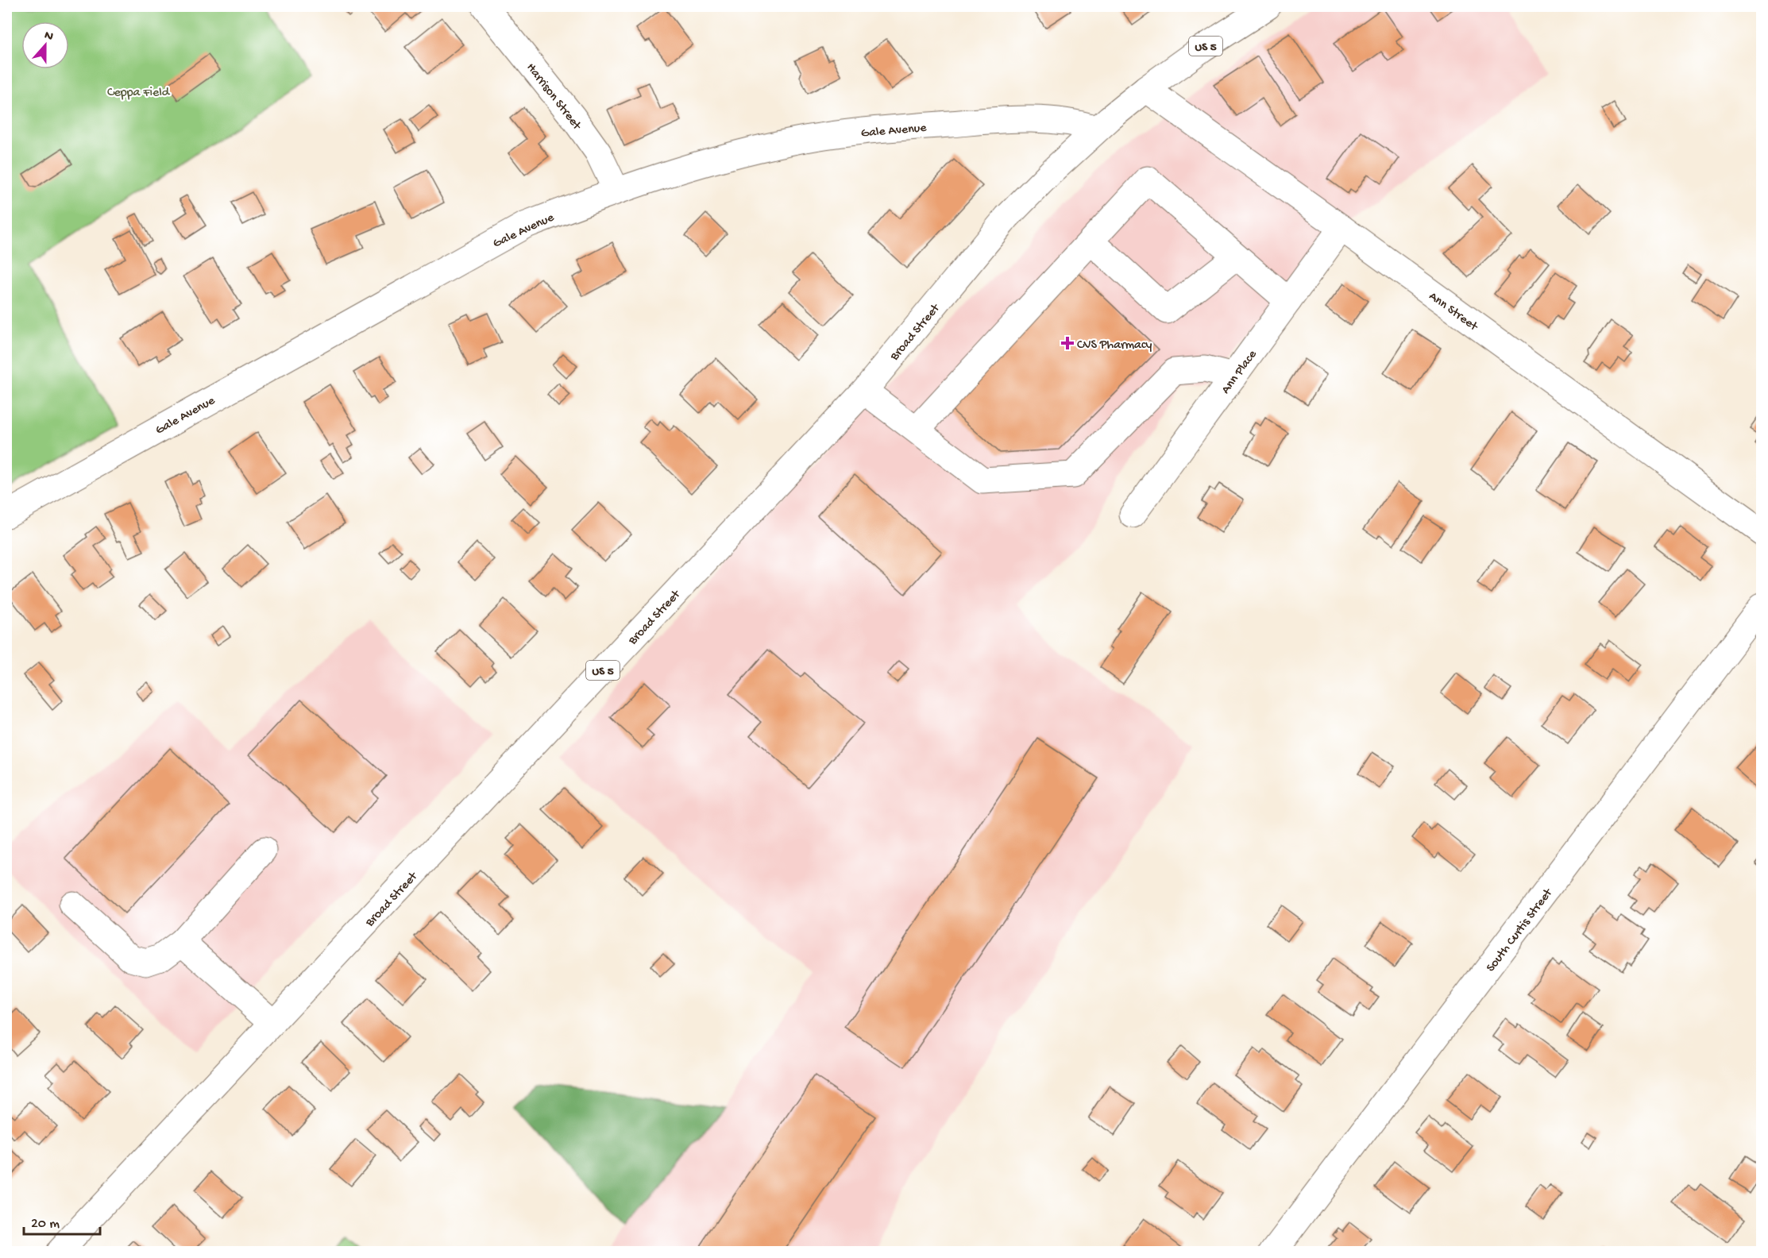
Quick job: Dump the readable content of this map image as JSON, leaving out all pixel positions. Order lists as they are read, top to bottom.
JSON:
{
  "streets": {
    "street": [
      "US 5",
      "Harrison Street",
      "Gale Avenue",
      "Ann Street",
      "Broad Street",
      "Ann Place",
      "South Curtis Street"
    ]
  },
  "crossings": [
    ["Harrison Street", "Gale Avenue"],
    ["Gale Avenue", "Broad Street"],
    ["Ann Street", "Broad Street"],
    ["Ann Street", "Ann Place"]
  ],
  "parks": ["Ceppa Field"],
  "places": {
    "health": ["CVS Pharmacy"]
  },
  "scale_bar": "20 m",
  "north": "top"
}
